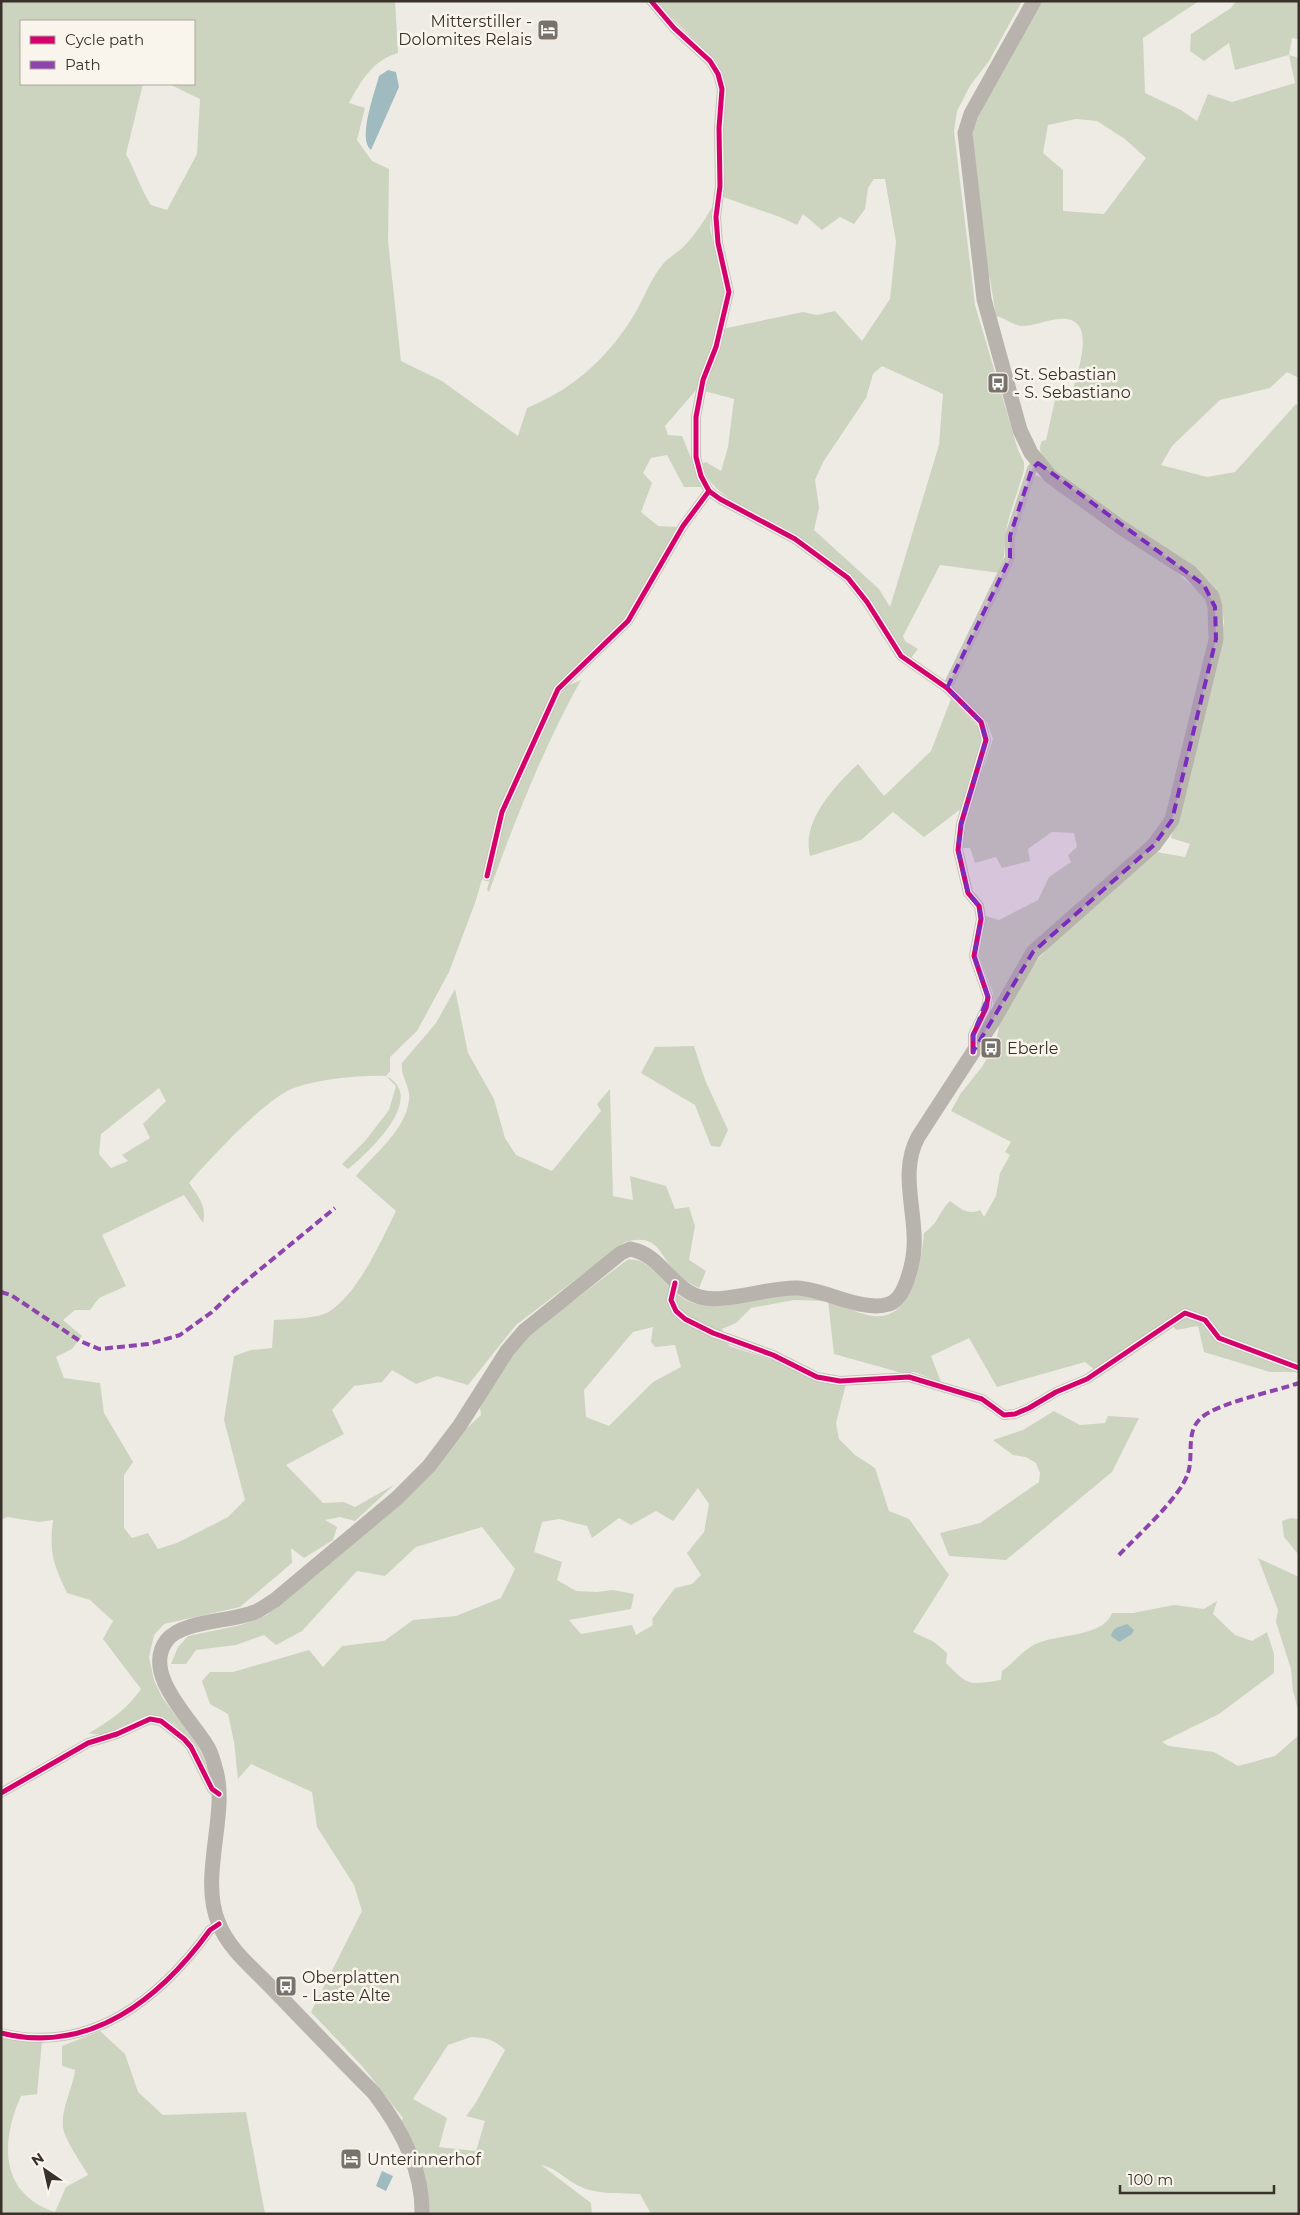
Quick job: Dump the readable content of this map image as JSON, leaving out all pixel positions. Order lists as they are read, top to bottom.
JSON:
{
  "places": {
    "hotel": ["Mitterstiller - Dolomites Relais", "Unterinnerhof"],
    "bus stop": ["St. Sebastian - S. Sebastiano", "Eberle", "Oberplatten - Laste Alte"]
  },
  "legend": ["Cycle path", "Path"],
  "scale_bar": "100 m",
  "north": "top left"
}
